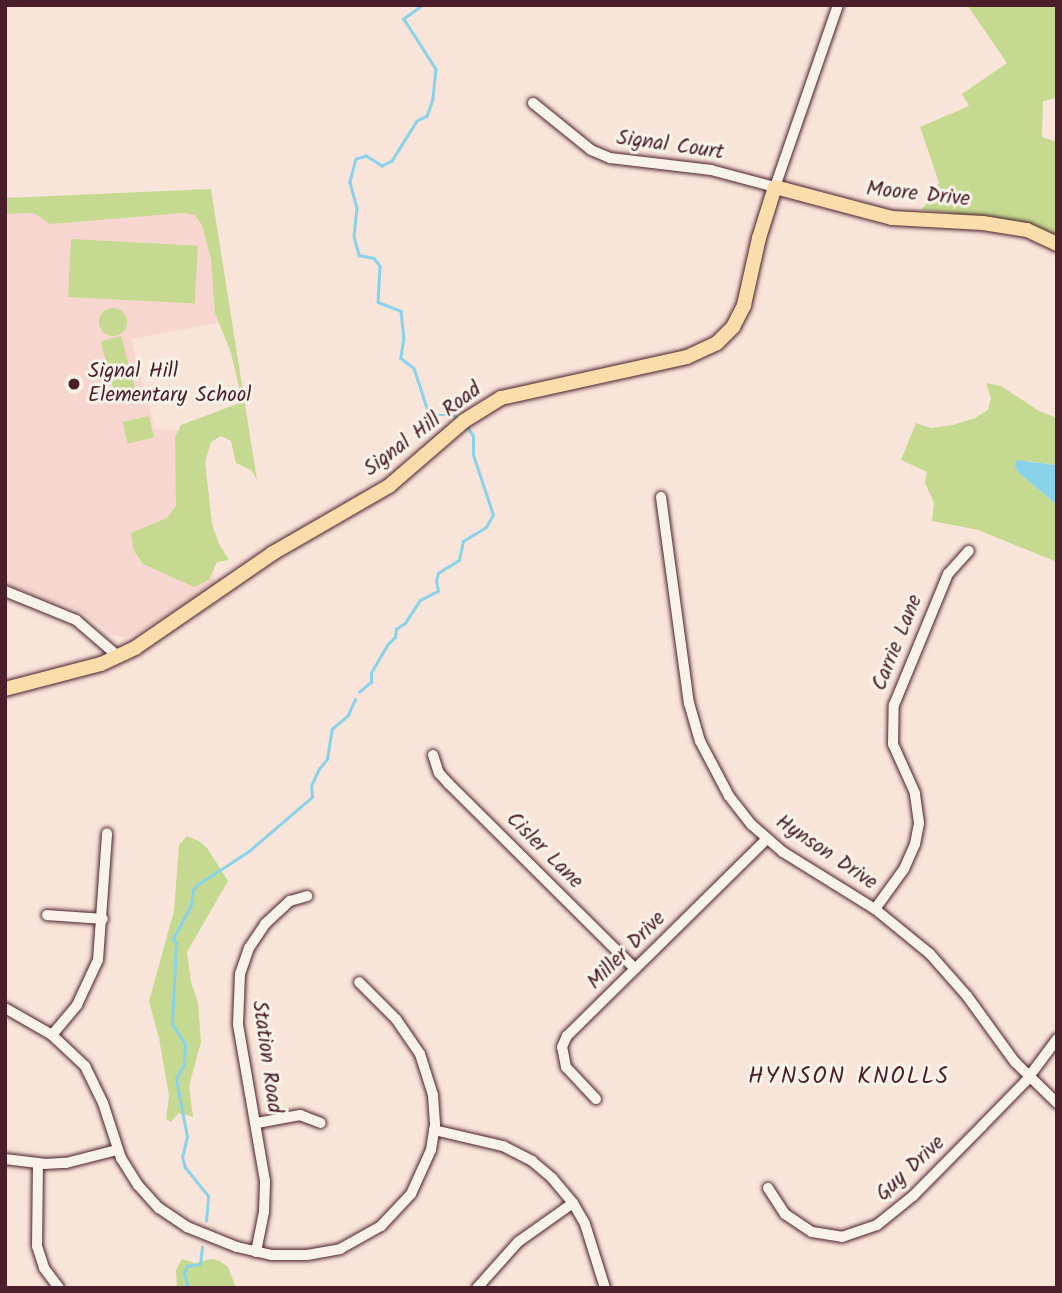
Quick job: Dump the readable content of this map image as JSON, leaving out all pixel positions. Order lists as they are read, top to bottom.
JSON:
{
  "streets": {
    "main road": ["Moore Drive", "Signal Hill Road"],
    "street": [
      "Signal Court",
      "Carrie Lane",
      "Cisler Lane",
      "Hynson Drive",
      "Miller Drive",
      "Station Road",
      "Guy Drive"
    ]
  },
  "crossings": [
    ["Signal Court", "Moore Drive"],
    ["Signal Court", "Signal Hill Road"],
    ["Moore Drive", "Signal Hill Road"],
    ["Carrie Lane", "Hynson Drive"],
    ["Cisler Lane", "Miller Drive"],
    ["Hynson Drive", "Miller Drive"],
    ["Hynson Drive", "Guy Drive"]
  ],
  "districts": ["HYNSON KNOLLS"],
  "places": ["Signal Hill Elementary School"]
}
